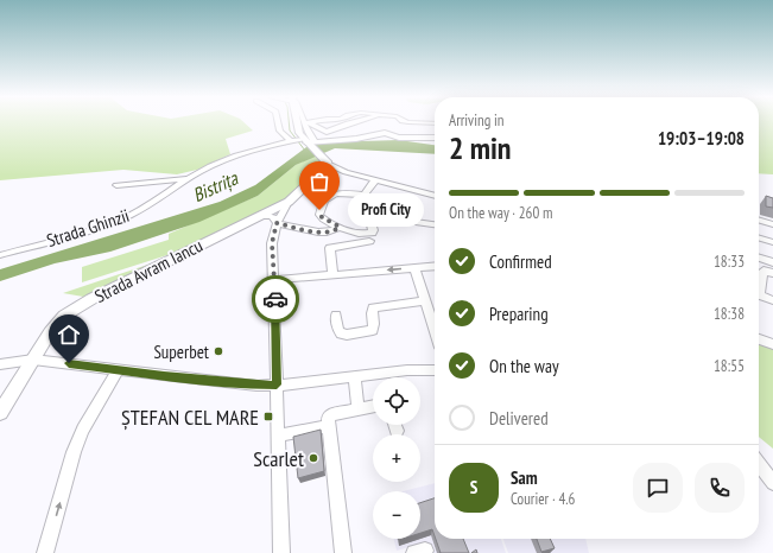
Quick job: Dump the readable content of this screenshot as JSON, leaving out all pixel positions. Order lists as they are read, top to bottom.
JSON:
{
  "streets": {
    "main road": ["Strada Avram Iancu"],
    "street": ["Strada Ghinzii"]
  },
  "water": ["Bistrița"],
  "places": {
    "other": ["Profi City", "Superbet", "Scarlet"],
    "transit": ["ȘTEFAN CEL MARE"]
  },
  "page": {
    "heading": ["2 min", "Arriving in", "19:03–19:08"],
    "panel": ["Sam", "Courier · 4.6"],
    "bar": "On the way · 260 m",
    "bubble": "Profi City",
    "list": [
      ["Confirmed", "18:33"],
      ["Preparing", "18:38"],
      ["On the way", "18:55"],
      "Delivered"
    ],
    "map_buttons": ["+", "−"],
    "round": "S"
  }
}
